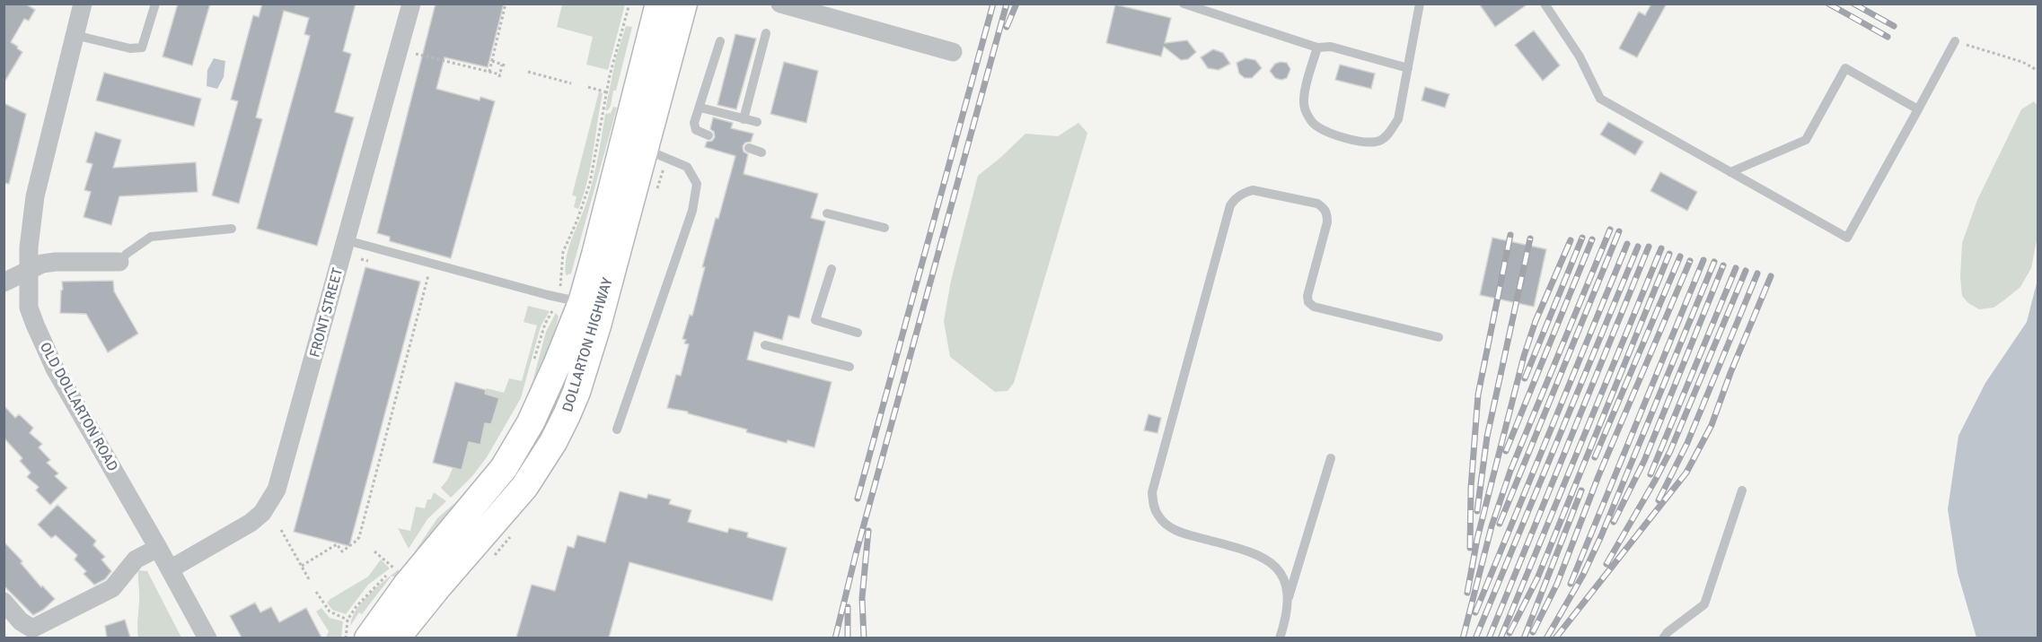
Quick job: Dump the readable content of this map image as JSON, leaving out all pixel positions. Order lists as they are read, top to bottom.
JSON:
{
  "streets": {
    "main road": ["DOLLARTON HIGHWAY"],
    "street": ["FRONT STREET", "OLD DOLLARTON ROAD"]
  },
  "crossings": [
    ["FRONT STREET", "OLD DOLLARTON ROAD"]
  ]
}
